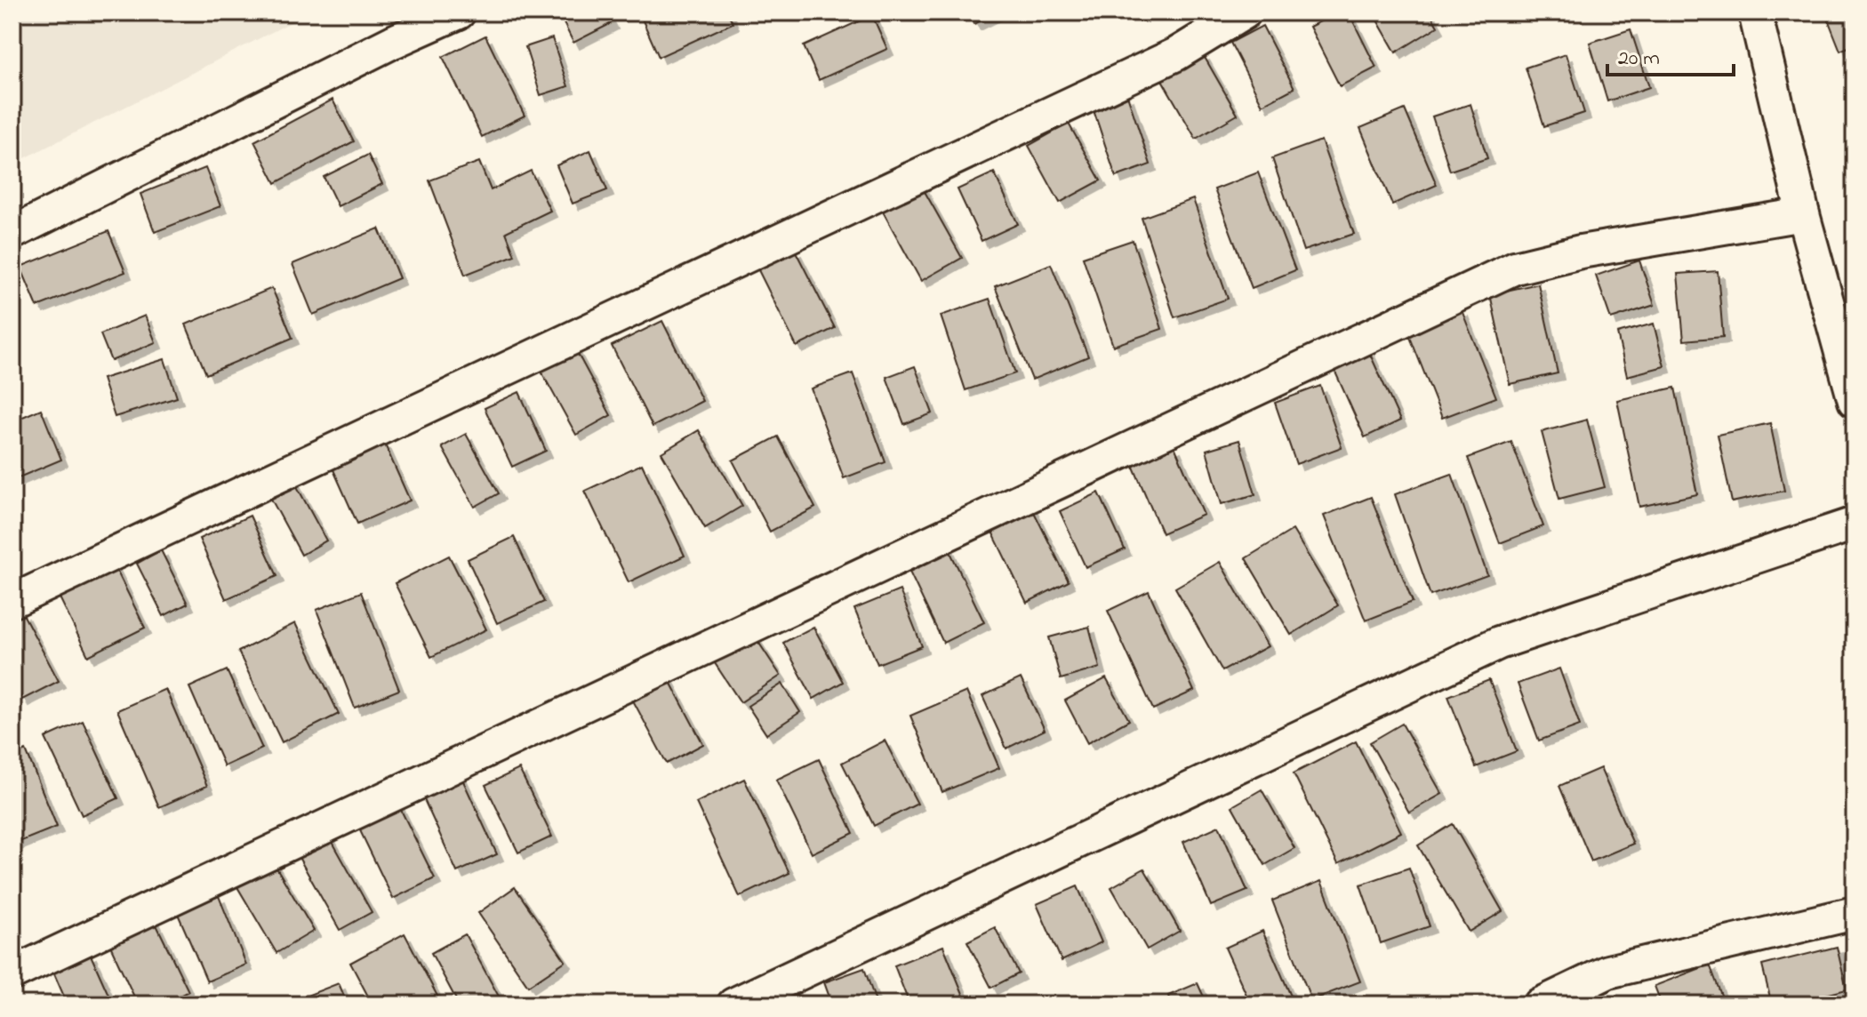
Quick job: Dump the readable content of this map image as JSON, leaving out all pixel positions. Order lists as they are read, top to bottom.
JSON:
{
  "scale_bar": "20 m"
}
